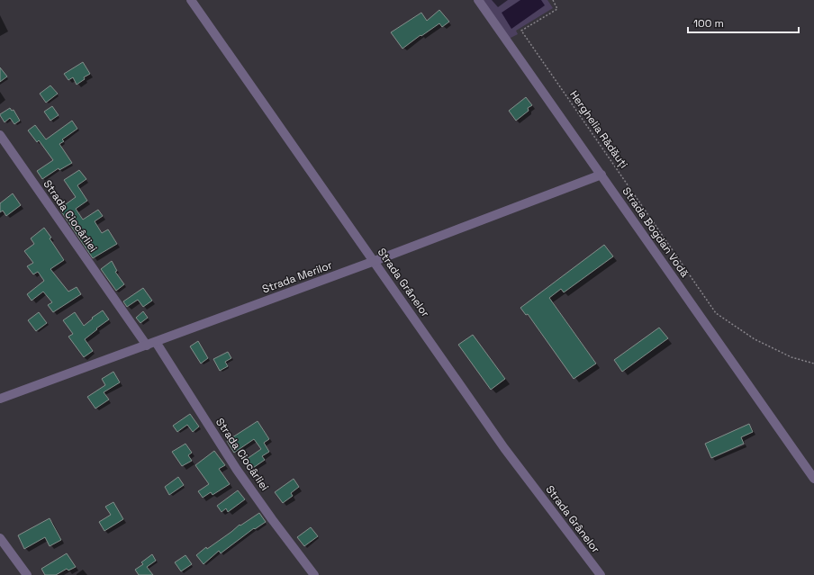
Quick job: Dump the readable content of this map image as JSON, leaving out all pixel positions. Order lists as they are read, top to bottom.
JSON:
{
  "streets": {
    "street": [
      "Strada Ciocârliei",
      "Strada Bogdan Vodă",
      "Strada Merilor",
      "Strada Grânelor"
    ],
    "path": ["Herghelia Rădăuți"]
  },
  "crossings": [
    ["Strada Ciocârliei", "Strada Merilor"],
    ["Strada Bogdan Vodă", "Strada Merilor"],
    ["Strada Merilor", "Strada Grânelor"]
  ],
  "scale_bar": "100 m"
}
